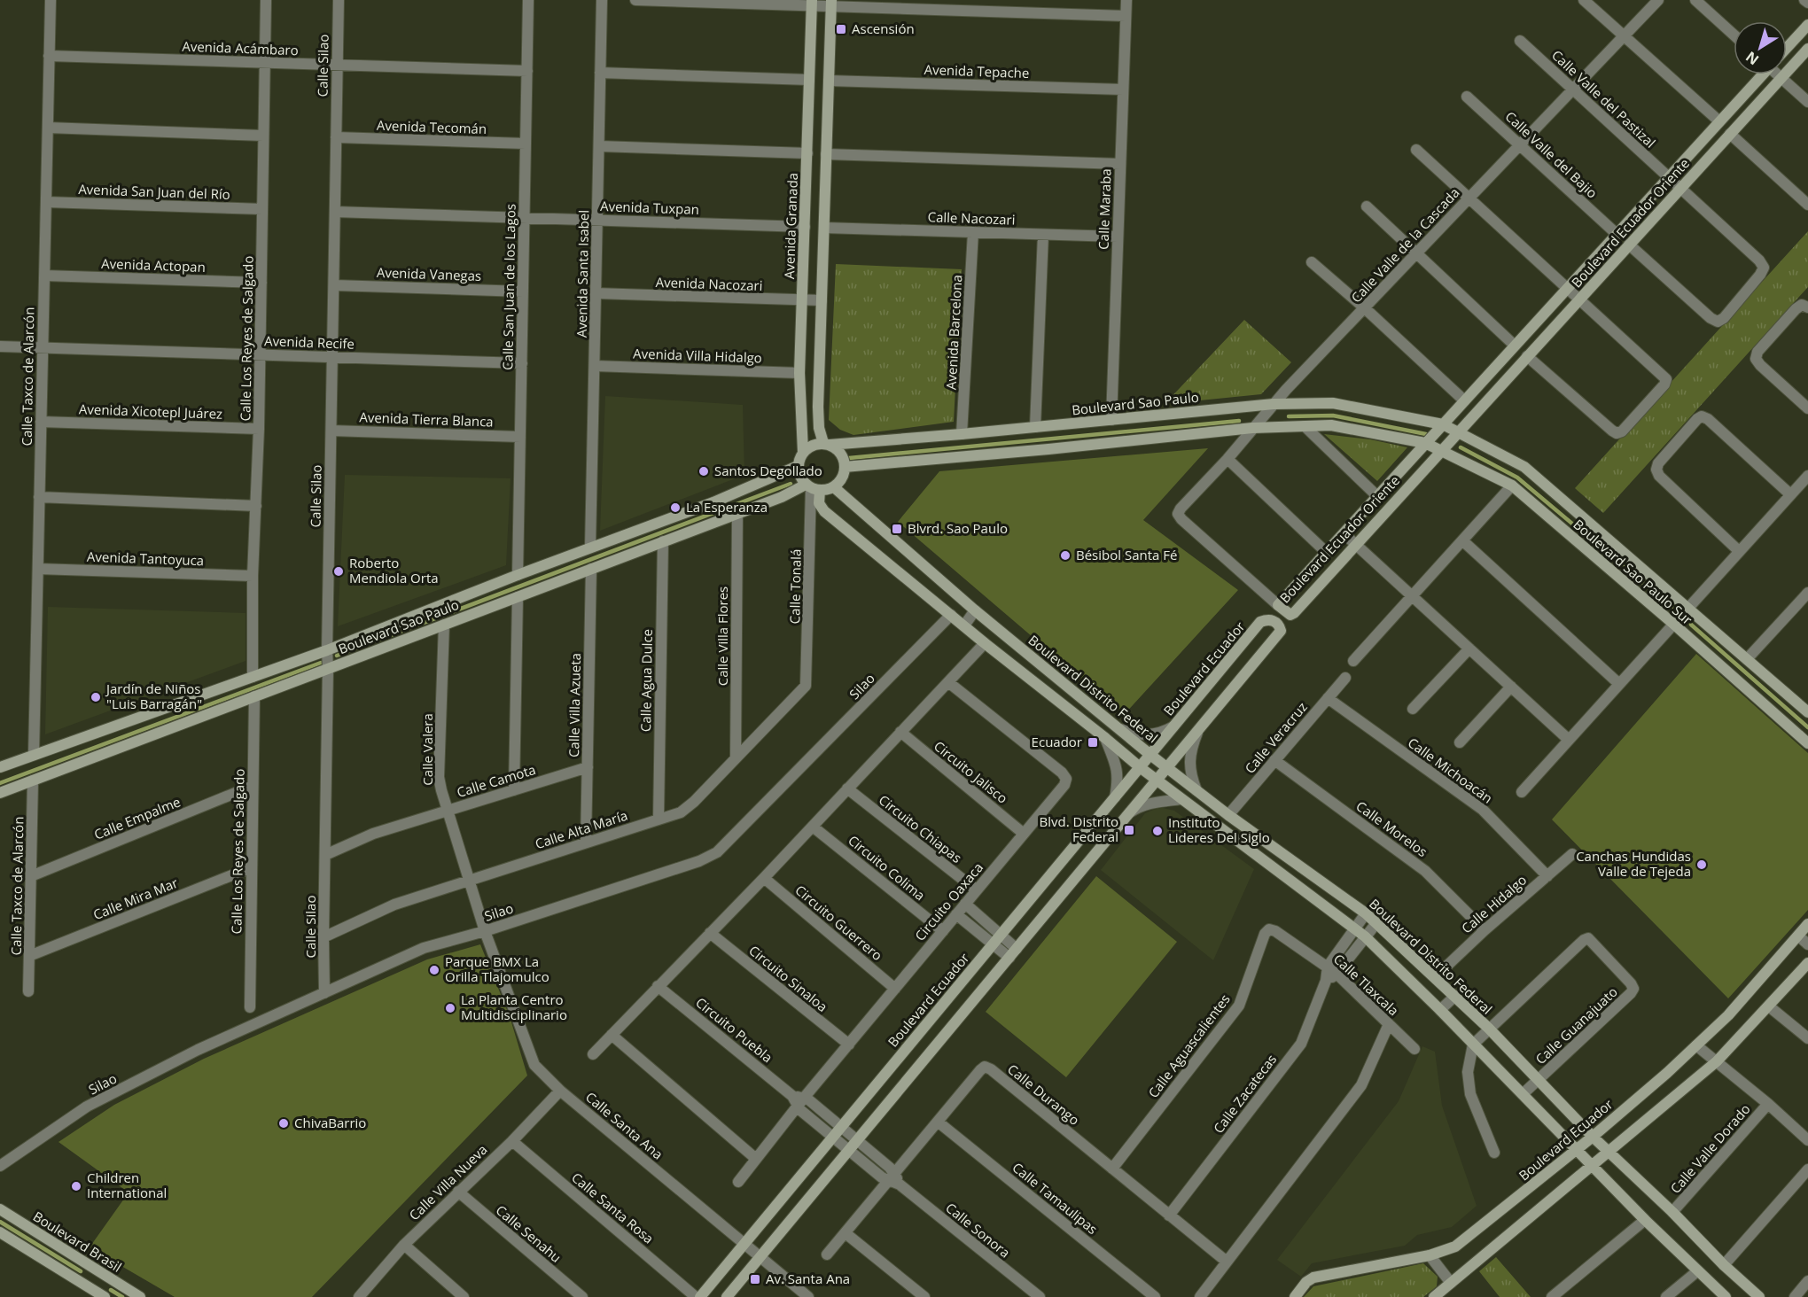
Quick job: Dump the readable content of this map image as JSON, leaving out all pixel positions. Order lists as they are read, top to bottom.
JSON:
{
  "streets": {
    "street": [
      "Avenida Acámbaro",
      "Calle Silao",
      "Avenida Tepache",
      "Calle Valle del Pastizal",
      "Avenida Tecomán",
      "Calle Valle del Bajio",
      "Avenida San Juan del Río",
      "Avenida Tuxpan",
      "Calle Maraba",
      "Calle Nacozari",
      "Boulevard Ecuador Oriente",
      "Avenida Granada",
      "Calle Valle de la Cascada",
      "Avenida Actopan",
      "Avenida Santa Isabel",
      "Avenida Vanegas",
      "Avenida Nacozari",
      "Calle San Juan de los Lagos",
      "Avenida Barcelona",
      "Calle Los Reyes de Salgado",
      "Avenida Recife",
      "Avenida Villa Hidalgo",
      "Calle Taxco de Alarcón",
      "Boulevard Sao Paulo",
      "Avenida Xicotepl Juárez",
      "Avenida Tierra Blanca",
      "Avenida Tantoyuca",
      "Boulevard Sao Paulo Sur",
      "Calle Tonalá",
      "Calle Villa Flores",
      "Boulevard Ecuador",
      "Calle Agua Dulce",
      "Silao",
      "Boulevard Distrito Federal",
      "Calle Villa Azueta",
      "Calle Veracruz",
      "Calle Valera",
      "Calle Michoacán",
      "Circuito Jalisco",
      "Calle Camota",
      "Calle Empalme",
      "Circuito Chiapas",
      "Calle Morelos",
      "Calle Alta María",
      "Circuito Colima",
      "Calle Mira Mar",
      "Circuito Oaxaca",
      "Calle Hidalgo",
      "Circuito Guerrero",
      "Circuito Sinaloa",
      "Calle Tlaxcala",
      "Calle Guanajuato",
      "Circuito Puebla",
      "Calle Aguascalientes",
      "Calle Zacatecas",
      "Calle Durango",
      "Calle Santa Ana",
      "Calle Valle Dorado",
      "Calle Villa Nueva",
      "Calle Tamaulipas",
      "Calle Santa Rosa",
      "Calle Sonora",
      "Calle Senahu",
      "Boulevard Brasil"
    ]
  },
  "crossings": [
    ["Avenida Acámbaro", "Calle Silao"],
    ["Avenida Acámbaro", "Calle San Juan de los Lagos"],
    ["Avenida Acámbaro", "Calle Los Reyes de Salgado"],
    ["Avenida Acámbaro", "Calle Taxco de Alarcón"],
    ["Calle Silao", "Avenida Tecomán"],
    ["Calle Silao", "Avenida Tuxpan"],
    ["Calle Silao", "Avenida Vanegas"],
    ["Calle Silao", "Avenida Recife"],
    ["Calle Silao", "Boulevard Sao Paulo"],
    ["Calle Silao", "Avenida Tierra Blanca"],
    ["Calle Silao", "Silao"],
    ["Calle Silao", "Calle Camota"],
    ["Calle Silao", "Calle Alta María"],
    ["Avenida Tepache", "Calle Maraba"],
    ["Calle Valle del Pastizal", "Boulevard Ecuador Oriente"],
    ["Calle Valle del Pastizal", "Calle Valle de la Cascada"],
    ["Avenida Tecomán", "Calle San Juan de los Lagos"],
    ["Calle Valle del Bajio", "Boulevard Ecuador Oriente"],
    ["Calle Valle del Bajio", "Calle Valle de la Cascada"],
    ["Avenida San Juan del Río", "Calle Los Reyes de Salgado"],
    ["Avenida San Juan del Río", "Calle Taxco de Alarcón"],
    ["Avenida Tuxpan", "Avenida Granada"],
    ["Avenida Tuxpan", "Avenida Santa Isabel"],
    ["Avenida Tuxpan", "Calle San Juan de los Lagos"],
    ["Calle Maraba", "Calle Nacozari"],
    ["Calle Maraba", "Boulevard Sao Paulo"],
    ["Calle Nacozari", "Avenida Barcelona"],
    ["Boulevard Ecuador Oriente", "Calle Valle de la Cascada"],
    ["Boulevard Ecuador Oriente", "Boulevard Sao Paulo"],
    ["Boulevard Ecuador Oriente", "Boulevard Sao Paulo Sur"],
    ["Avenida Granada", "Avenida Nacozari"],
    ["Avenida Granada", "Avenida Villa Hidalgo"],
    ["Avenida Granada", "Boulevard Sao Paulo"],
    ["Avenida Granada", "Calle Tonalá"],
    ["Avenida Granada", "Boulevard Distrito Federal"],
    ["Calle Valle de la Cascada", "Boulevard Sao Paulo"],
    ["Avenida Actopan", "Calle Los Reyes de Salgado"],
    ["Avenida Actopan", "Calle Taxco de Alarcón"],
    ["Avenida Santa Isabel", "Avenida Nacozari"],
    ["Avenida Santa Isabel", "Avenida Villa Hidalgo"],
    ["Avenida Santa Isabel", "Boulevard Sao Paulo"],
    ["Avenida Vanegas", "Calle San Juan de los Lagos"],
    ["Calle San Juan de los Lagos", "Avenida Recife"],
    ["Calle San Juan de los Lagos", "Boulevard Sao Paulo"],
    ["Calle San Juan de los Lagos", "Avenida Tierra Blanca"],
    ["Avenida Barcelona", "Boulevard Sao Paulo"],
    ["Calle Los Reyes de Salgado", "Avenida Recife"],
    ["Calle Los Reyes de Salgado", "Boulevard Sao Paulo"],
    ["Calle Los Reyes de Salgado", "Avenida Xicotepl Juárez"],
    ["Calle Los Reyes de Salgado", "Avenida Tantoyuca"],
    ["Calle Los Reyes de Salgado", "Calle Empalme"],
    ["Calle Los Reyes de Salgado", "Calle Mira Mar"],
    ["Avenida Recife", "Calle Taxco de Alarcón"],
    ["Calle Taxco de Alarcón", "Boulevard Sao Paulo"],
    ["Calle Taxco de Alarcón", "Avenida Xicotepl Juárez"],
    ["Calle Taxco de Alarcón", "Avenida Tantoyuca"],
    ["Calle Taxco de Alarcón", "Calle Empalme"],
    ["Calle Taxco de Alarcón", "Calle Mira Mar"],
    ["Boulevard Sao Paulo", "Boulevard Sao Paulo Sur"],
    ["Boulevard Sao Paulo", "Calle Tonalá"],
    ["Boulevard Sao Paulo", "Calle Villa Flores"],
    ["Boulevard Sao Paulo", "Calle Agua Dulce"],
    ["Boulevard Sao Paulo", "Boulevard Distrito Federal"],
    ["Boulevard Sao Paulo", "Calle Villa Azueta"],
    ["Boulevard Sao Paulo", "Calle Valera"],
    ["Calle Tonalá", "Boulevard Distrito Federal"],
    ["Calle Tonalá", "Calle Alta María"],
    ["Calle Villa Flores", "Calle Alta María"],
    ["Boulevard Ecuador", "Boulevard Distrito Federal"],
    ["Boulevard Ecuador", "Calle Santa Ana"],
    ["Calle Agua Dulce", "Calle Alta María"],
    ["Silao", "Calle Valera"],
    ["Silao", "Calle Santa Ana"],
    ["Boulevard Distrito Federal", "Calle Veracruz"],
    ["Boulevard Distrito Federal", "Calle Hidalgo"],
    ["Boulevard Distrito Federal", "Calle Guanajuato"],
    ["Boulevard Distrito Federal", "Calle Valle Dorado"],
    ["Calle Villa Azueta", "Calle Camota"],
    ["Calle Villa Azueta", "Calle Alta María"],
    ["Calle Veracruz", "Calle Michoacán"],
    ["Calle Veracruz", "Calle Morelos"],
    ["Calle Valera", "Calle Camota"],
    ["Calle Valera", "Calle Alta María"],
    ["Calle Valera", "Calle Santa Ana"],
    ["Calle Michoacán", "Calle Hidalgo"],
    ["Circuito Jalisco", "Circuito Oaxaca"],
    ["Circuito Chiapas", "Circuito Oaxaca"],
    ["Calle Morelos", "Calle Hidalgo"],
    ["Circuito Colima", "Circuito Oaxaca"],
    ["Circuito Oaxaca", "Circuito Guerrero"],
    ["Circuito Oaxaca", "Circuito Sinaloa"],
    ["Circuito Oaxaca", "Circuito Puebla"],
    ["Calle Tlaxcala", "Calle Aguascalientes"],
    ["Calle Tlaxcala", "Calle Zacatecas"],
    ["Calle Aguascalientes", "Calle Durango"],
    ["Calle Zacatecas", "Calle Durango"],
    ["Calle Durango", "Calle Tamaulipas"],
    ["Calle Durango", "Calle Sonora"],
    ["Calle Santa Ana", "Calle Villa Nueva"],
    ["Calle Villa Nueva", "Calle Santa Rosa"],
    ["Calle Villa Nueva", "Calle Senahu"]
  ],
  "places": {
    "transit": [
      "Ascensión",
      "Blvrd. Sao Paulo",
      "Ecuador",
      "Blvd. Distrito Federal",
      "Av. Santa Ana"
    ],
    "other": [
      "Santos Degollado",
      "La Esperanza",
      "Bésibol Santa Fé",
      "Roberto Mendiola Orta",
      "Jardín de Niños \"Luis Barragán\"",
      "Instituto Lideres Del Siglo",
      "Canchas Hundidas Valle de Tejeda",
      "Parque BMX La Orilla Tlajomulco",
      "La Planta Centro Multidisciplinario",
      "ChivaBarrio",
      "Children International"
    ]
  },
  "north": "bottom left"
}
